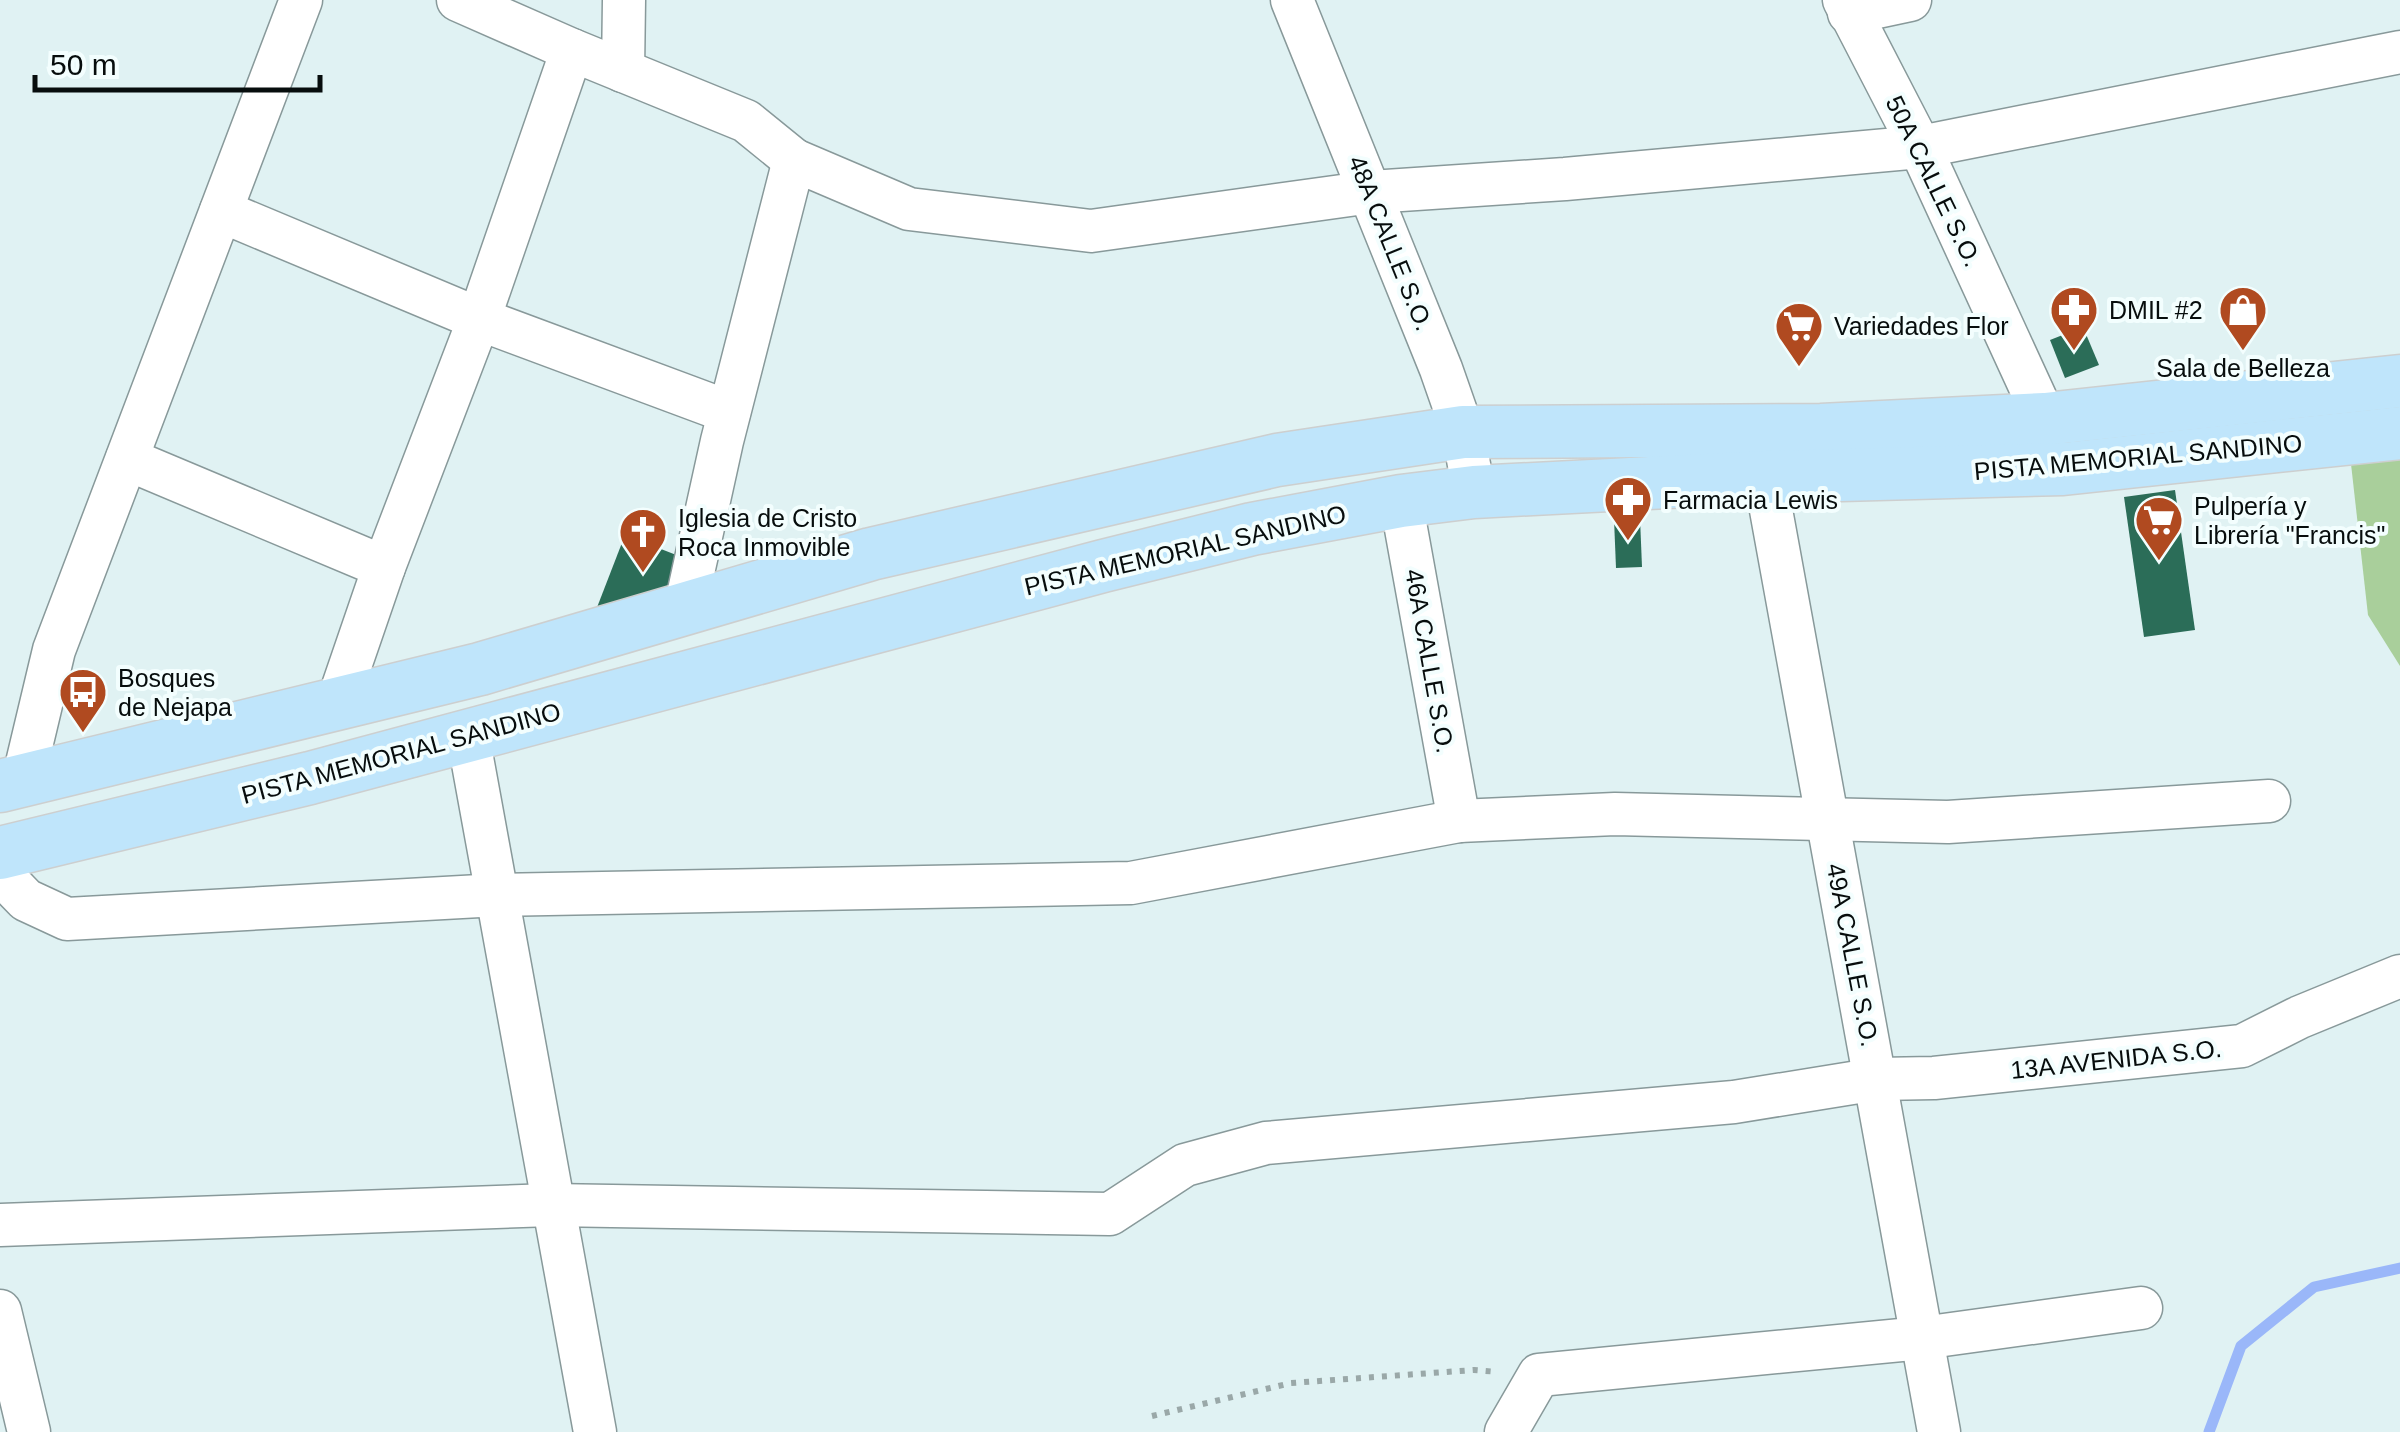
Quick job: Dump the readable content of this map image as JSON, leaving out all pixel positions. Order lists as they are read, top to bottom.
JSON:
{
  "streets": {
    "main road": ["PISTA MEMORIAL SANDINO"],
    "street": [
      "50A CALLE S.O.",
      "48A CALLE S.O.",
      "46A CALLE S.O.",
      "49A CALLE S.O.",
      "13A AVENIDA S.O."
    ]
  },
  "crossings": [
    ["50A CALLE S.O.", "PISTA MEMORIAL SANDINO"],
    ["48A CALLE S.O.", "PISTA MEMORIAL SANDINO"],
    ["PISTA MEMORIAL SANDINO", "46A CALLE S.O."],
    ["PISTA MEMORIAL SANDINO", "49A CALLE S.O."],
    ["49A CALLE S.O.", "13A AVENIDA S.O."]
  ],
  "places": {
    "pharmacy": ["DMIL #2", "Farmacia Lewis"],
    "shop": ["Sala de Belleza"],
    "supermarket": ["Variedades Flor", "Pulpería y Librería \"Francis\""],
    "church": ["Iglesia de Cristo Roca Inmovible"],
    "bus stop": ["Bosques de Nejapa"]
  },
  "scale_bar": "50 m"
}
